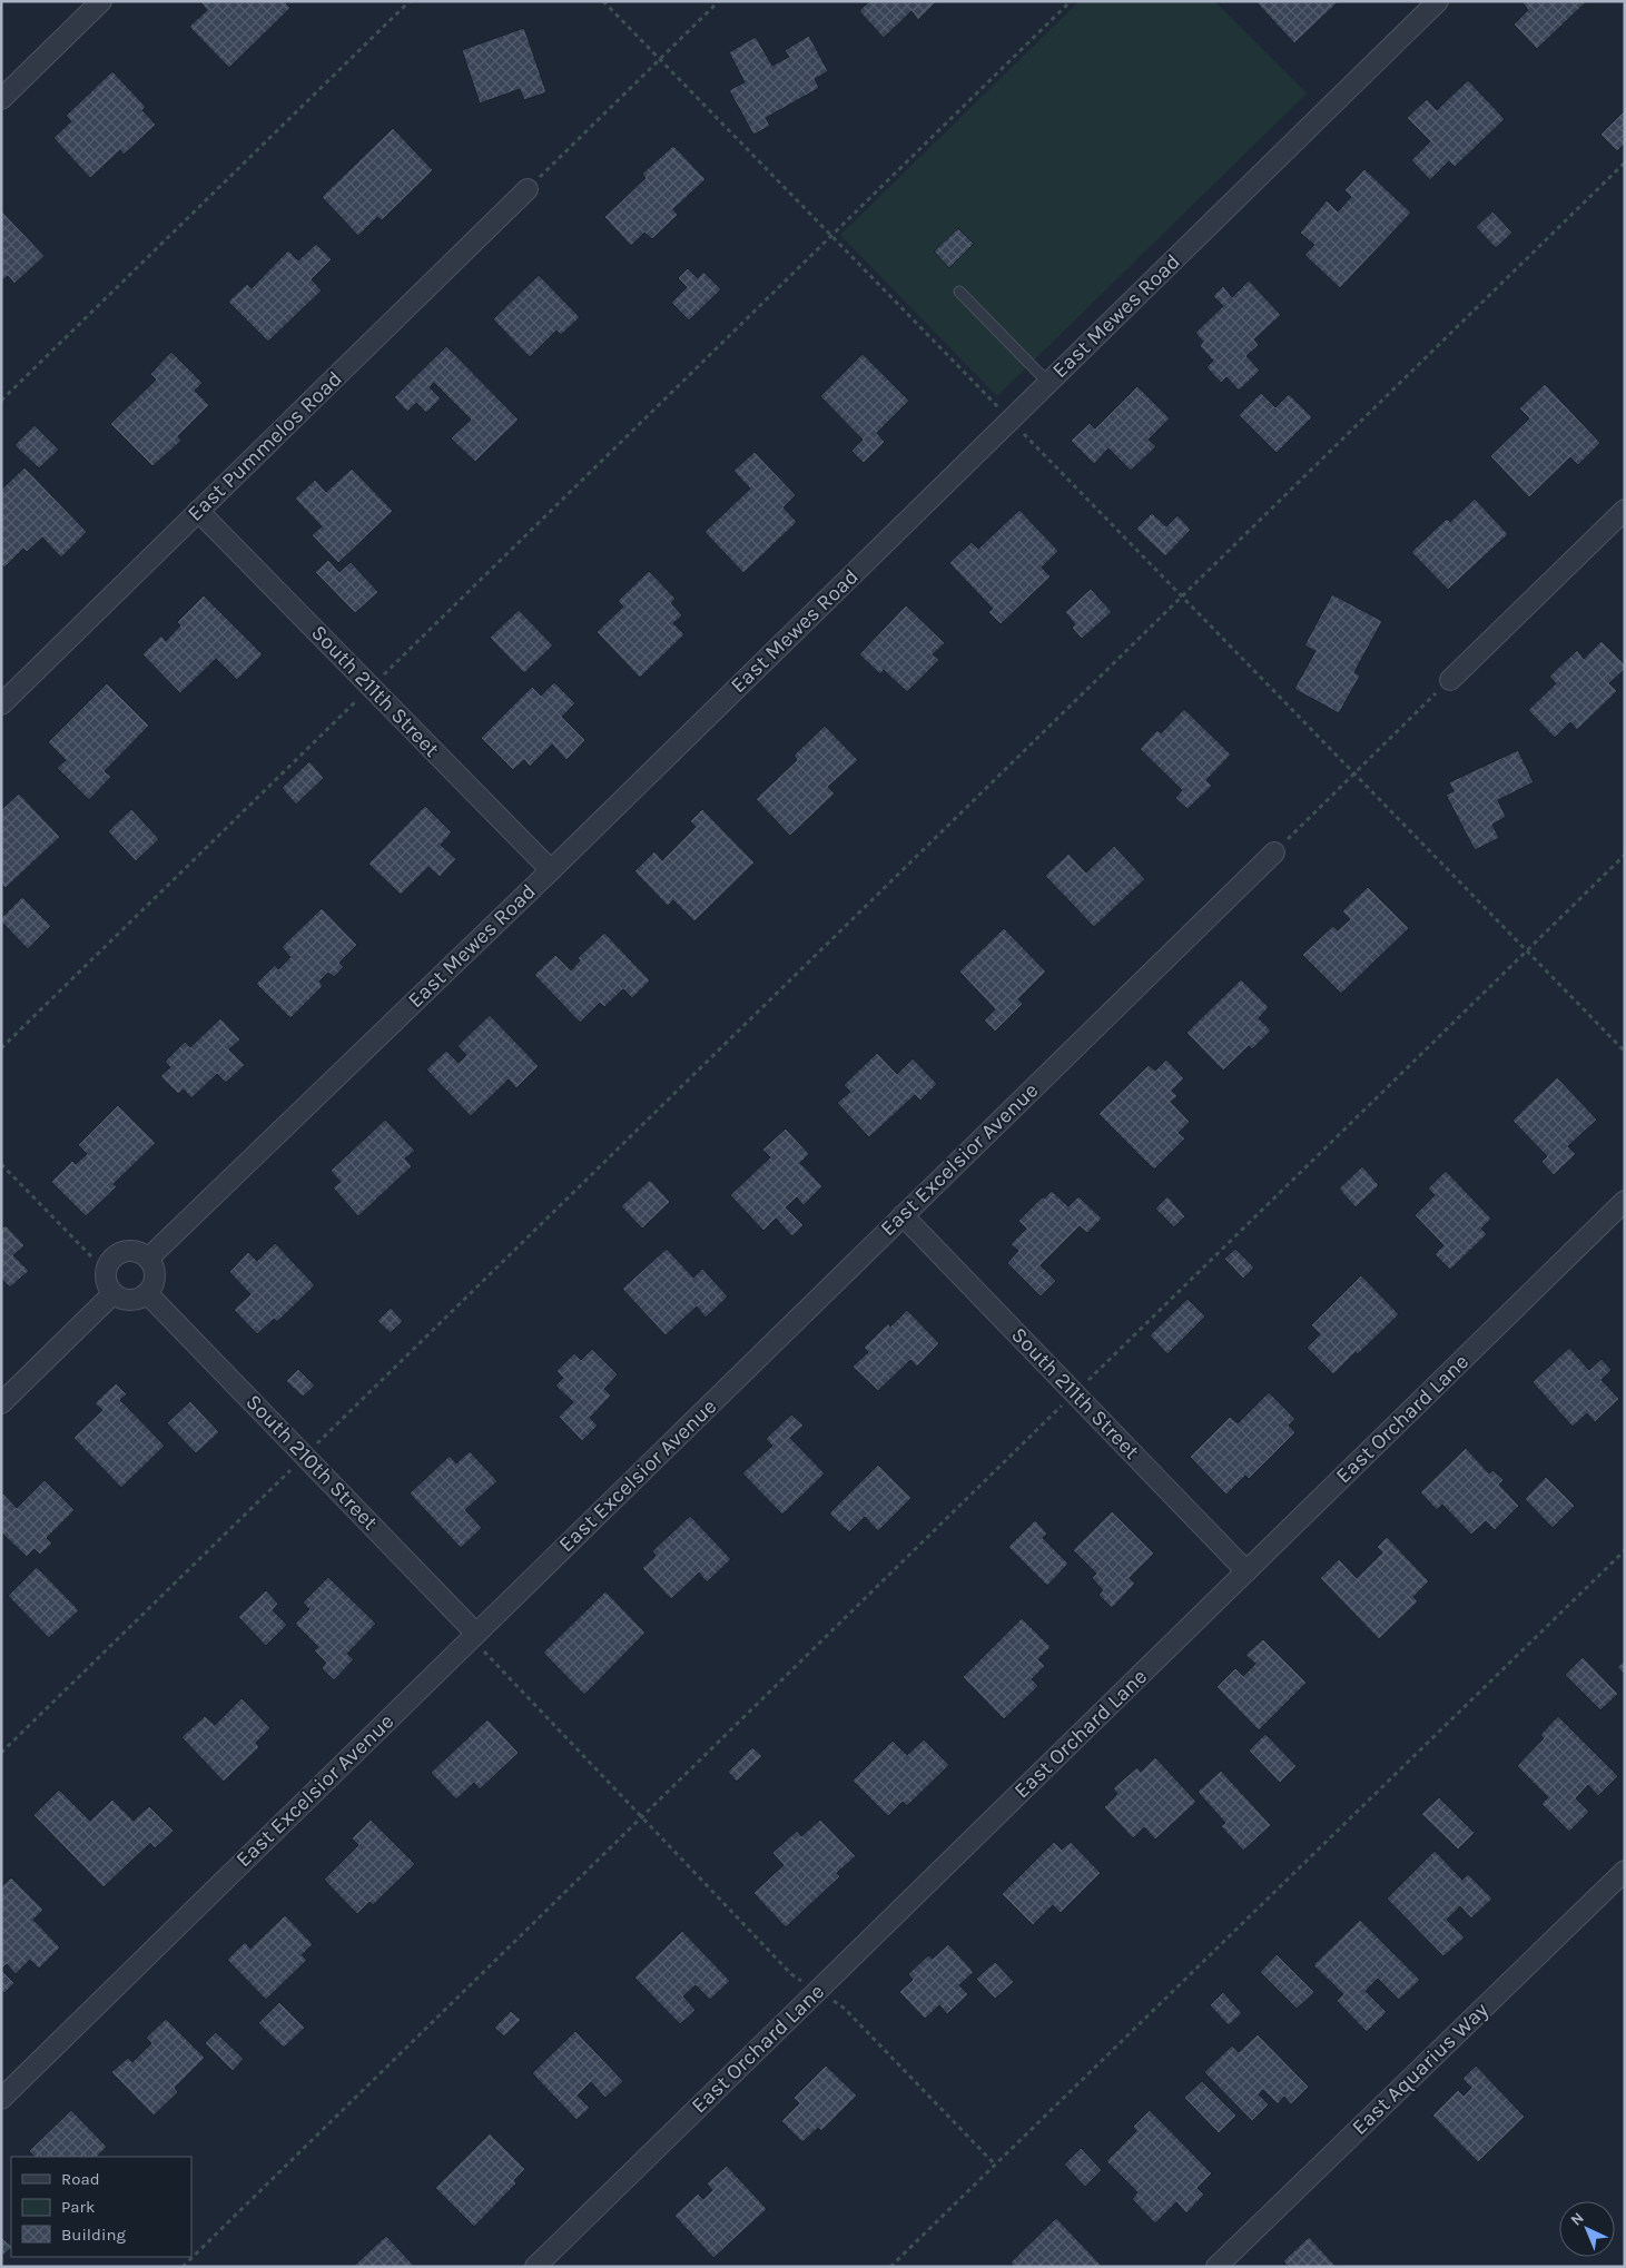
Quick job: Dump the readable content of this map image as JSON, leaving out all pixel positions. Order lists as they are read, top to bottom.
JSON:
{
  "streets": {
    "street": [
      "East Mewes Road",
      "East Pummelos Road",
      "South 211th Street",
      "East Excelsior Avenue",
      "East Orchard Lane",
      "South 210th Street",
      "East Aquarius Way"
    ]
  },
  "crossings": [
    ["East Mewes Road", "South 211th Street"],
    ["East Mewes Road", "South 210th Street"],
    ["East Pummelos Road", "South 211th Street"],
    ["South 211th Street", "East Excelsior Avenue"],
    ["South 211th Street", "East Orchard Lane"],
    ["East Excelsior Avenue", "South 210th Street"]
  ],
  "legend": ["Road", "Park", "Building"],
  "north": "top left"
}
